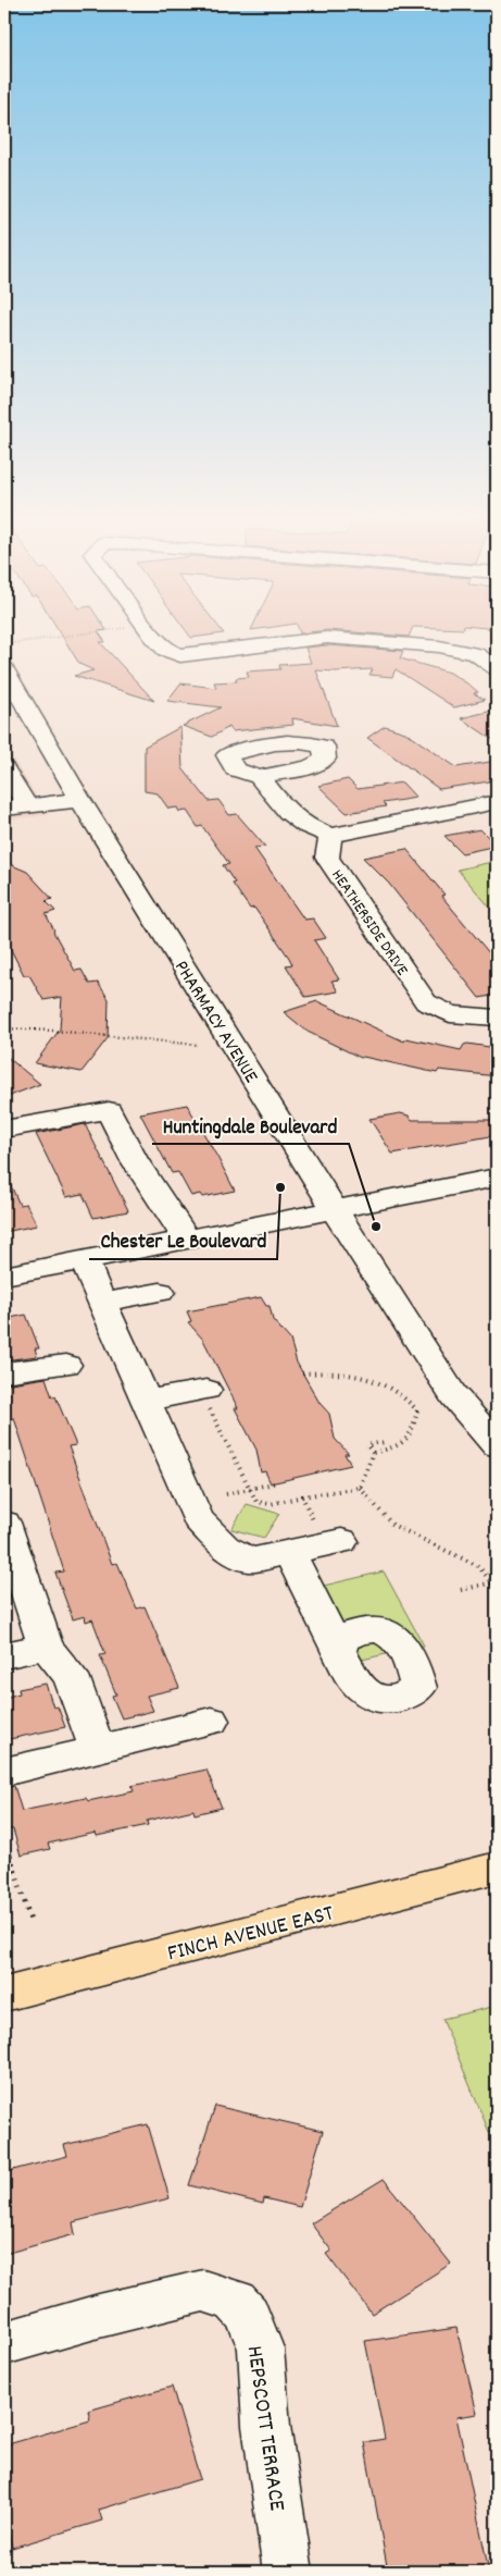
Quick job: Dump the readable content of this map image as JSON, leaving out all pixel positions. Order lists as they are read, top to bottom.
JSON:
{
  "streets": {
    "main road": ["FINCH AVENUE EAST"],
    "street": ["HEATHERSIDE DRIVE", "PHARMACY AVENUE", "HEPSCOTT TERRACE"]
  },
  "places": ["Chester Le Boulevard", "Huntingdale Boulevard"]
}
